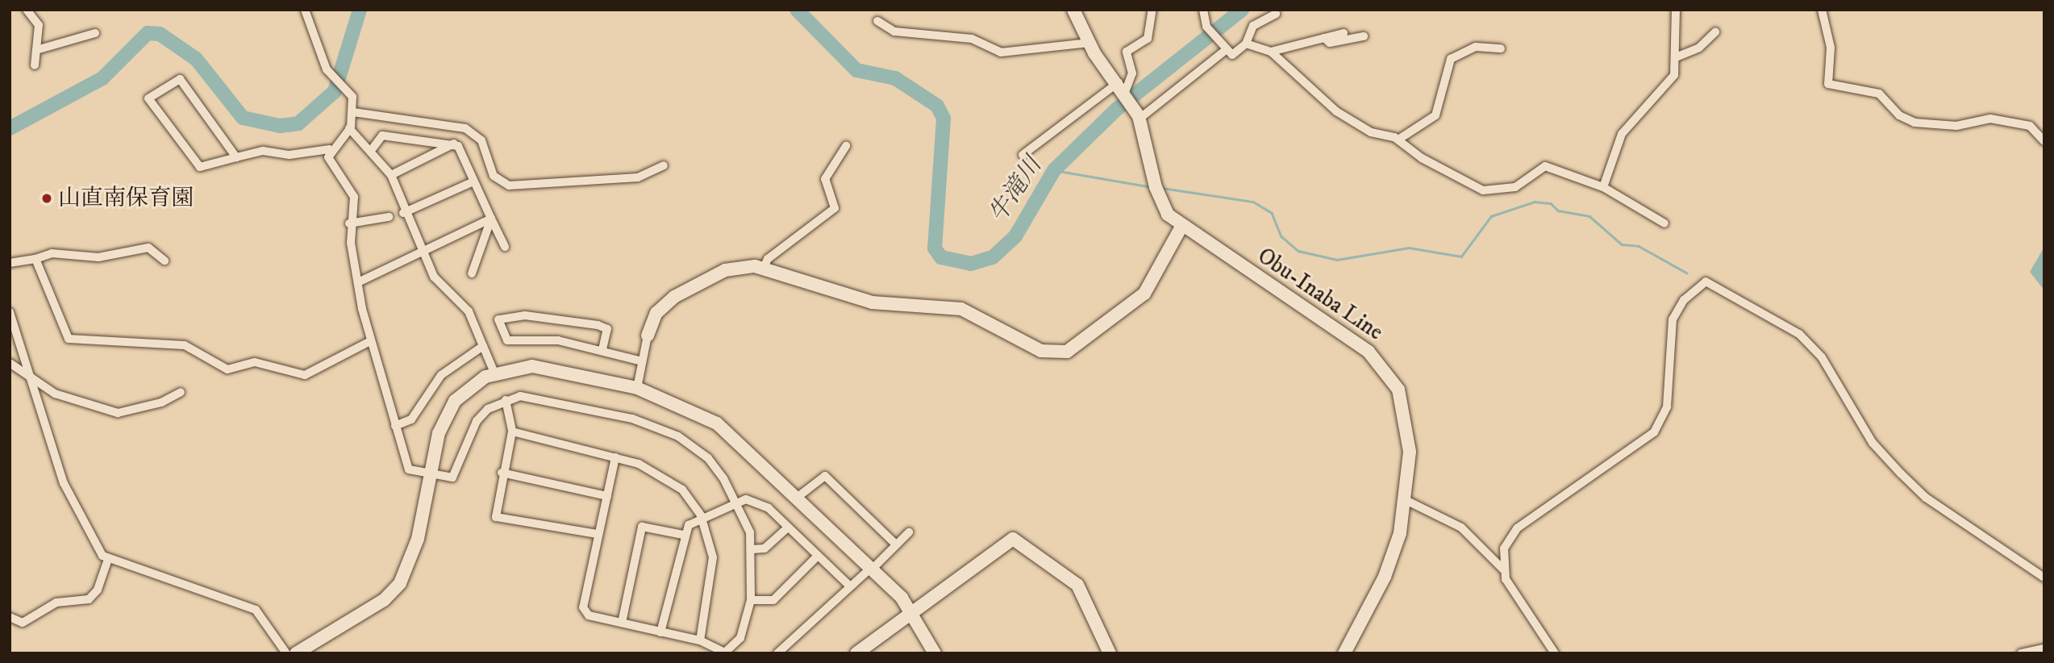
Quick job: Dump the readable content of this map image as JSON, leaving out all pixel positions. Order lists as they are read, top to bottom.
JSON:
{
  "streets": {
    "street": ["Obu-Inaba Line"]
  },
  "water": ["牛滝川"],
  "places": ["山直南保育園"]
}
